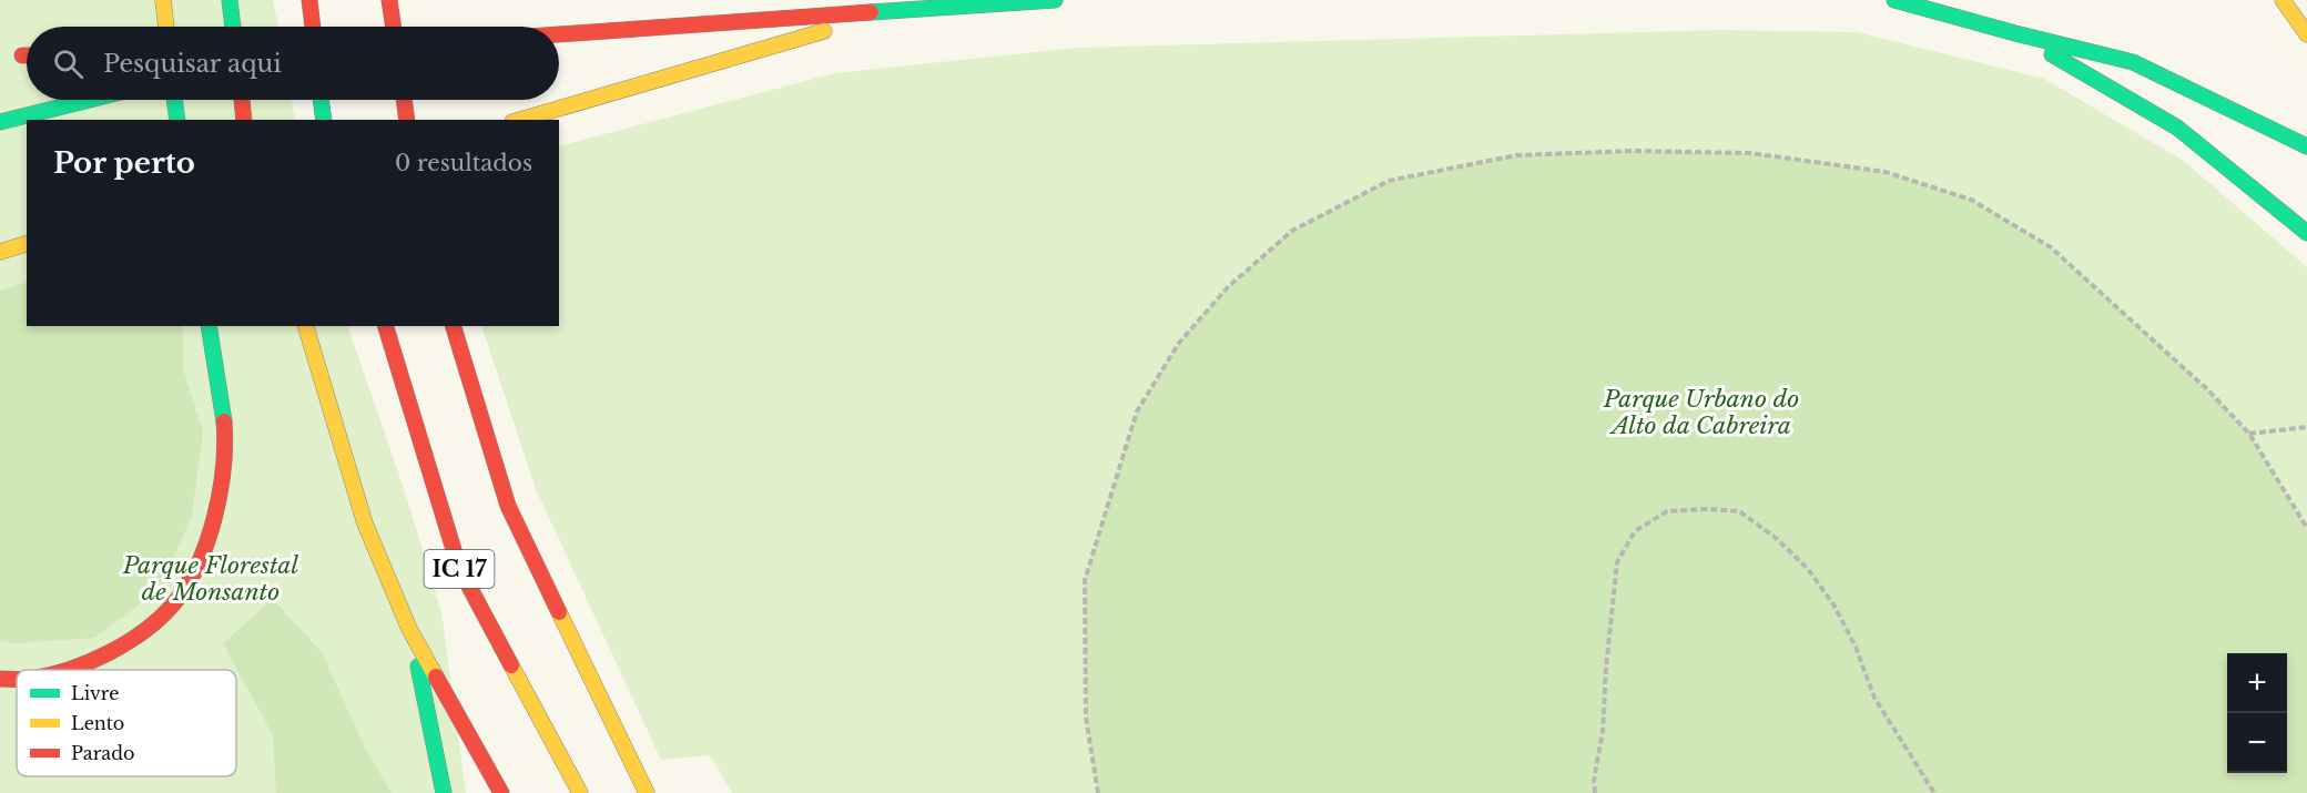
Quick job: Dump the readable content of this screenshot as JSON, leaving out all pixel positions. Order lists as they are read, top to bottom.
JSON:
{
  "streets": {
    "main road": ["IC 17"]
  },
  "parks": ["Parque Urbano do Alto da Cabreira", "Parque Florestal de Monsanto"],
  "legend": ["Livre", "Lento", "Parado"],
  "page": {
    "search": "Pesquisar aqui",
    "heading": ["Por perto", "0 resultados"],
    "map_buttons": ["+", "−"]
  }
}
